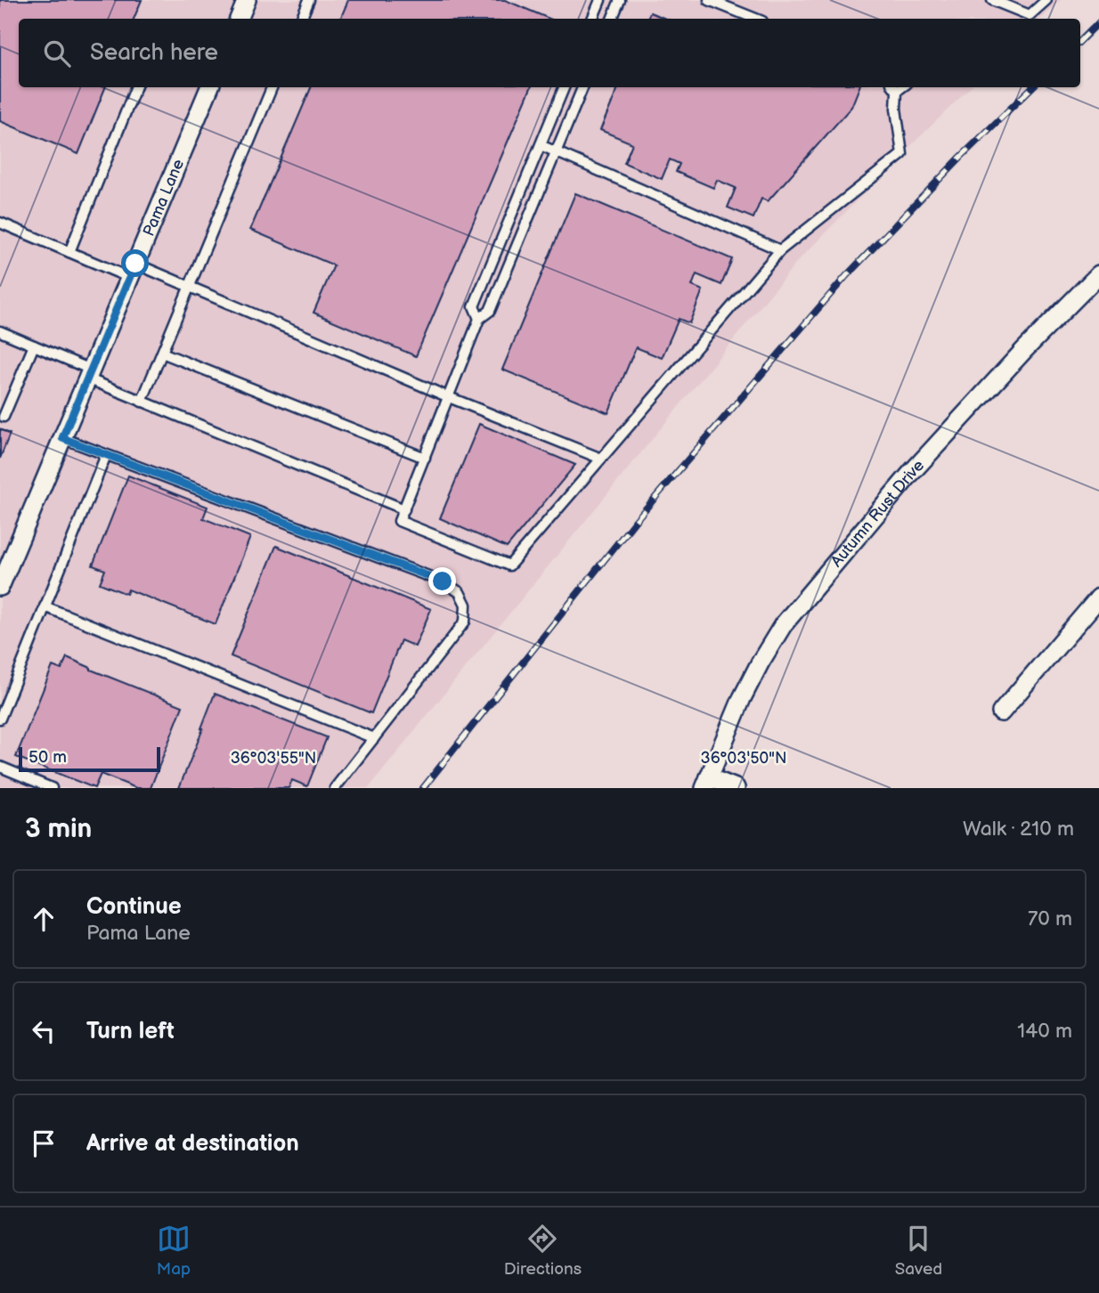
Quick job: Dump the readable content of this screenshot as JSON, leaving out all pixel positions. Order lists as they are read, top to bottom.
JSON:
{
  "streets": {
    "street": ["Pama Lane", "Autumn Rust Drive"]
  },
  "scale_bar": "50 m",
  "page": {
    "search": "Search here",
    "scale": "50 m",
    "heading": ["3 min", "Walk · 210 m"],
    "list": [
      ["Continue", "Pama Lane", "70 m"],
      ["Turn left", "140 m"],
      "Arrive at destination"
    ],
    "nav": ["Map", "Directions", "Saved"]
  },
  "coordinates": ["36°03'55\"N", "36°03'50\"N"]
}
